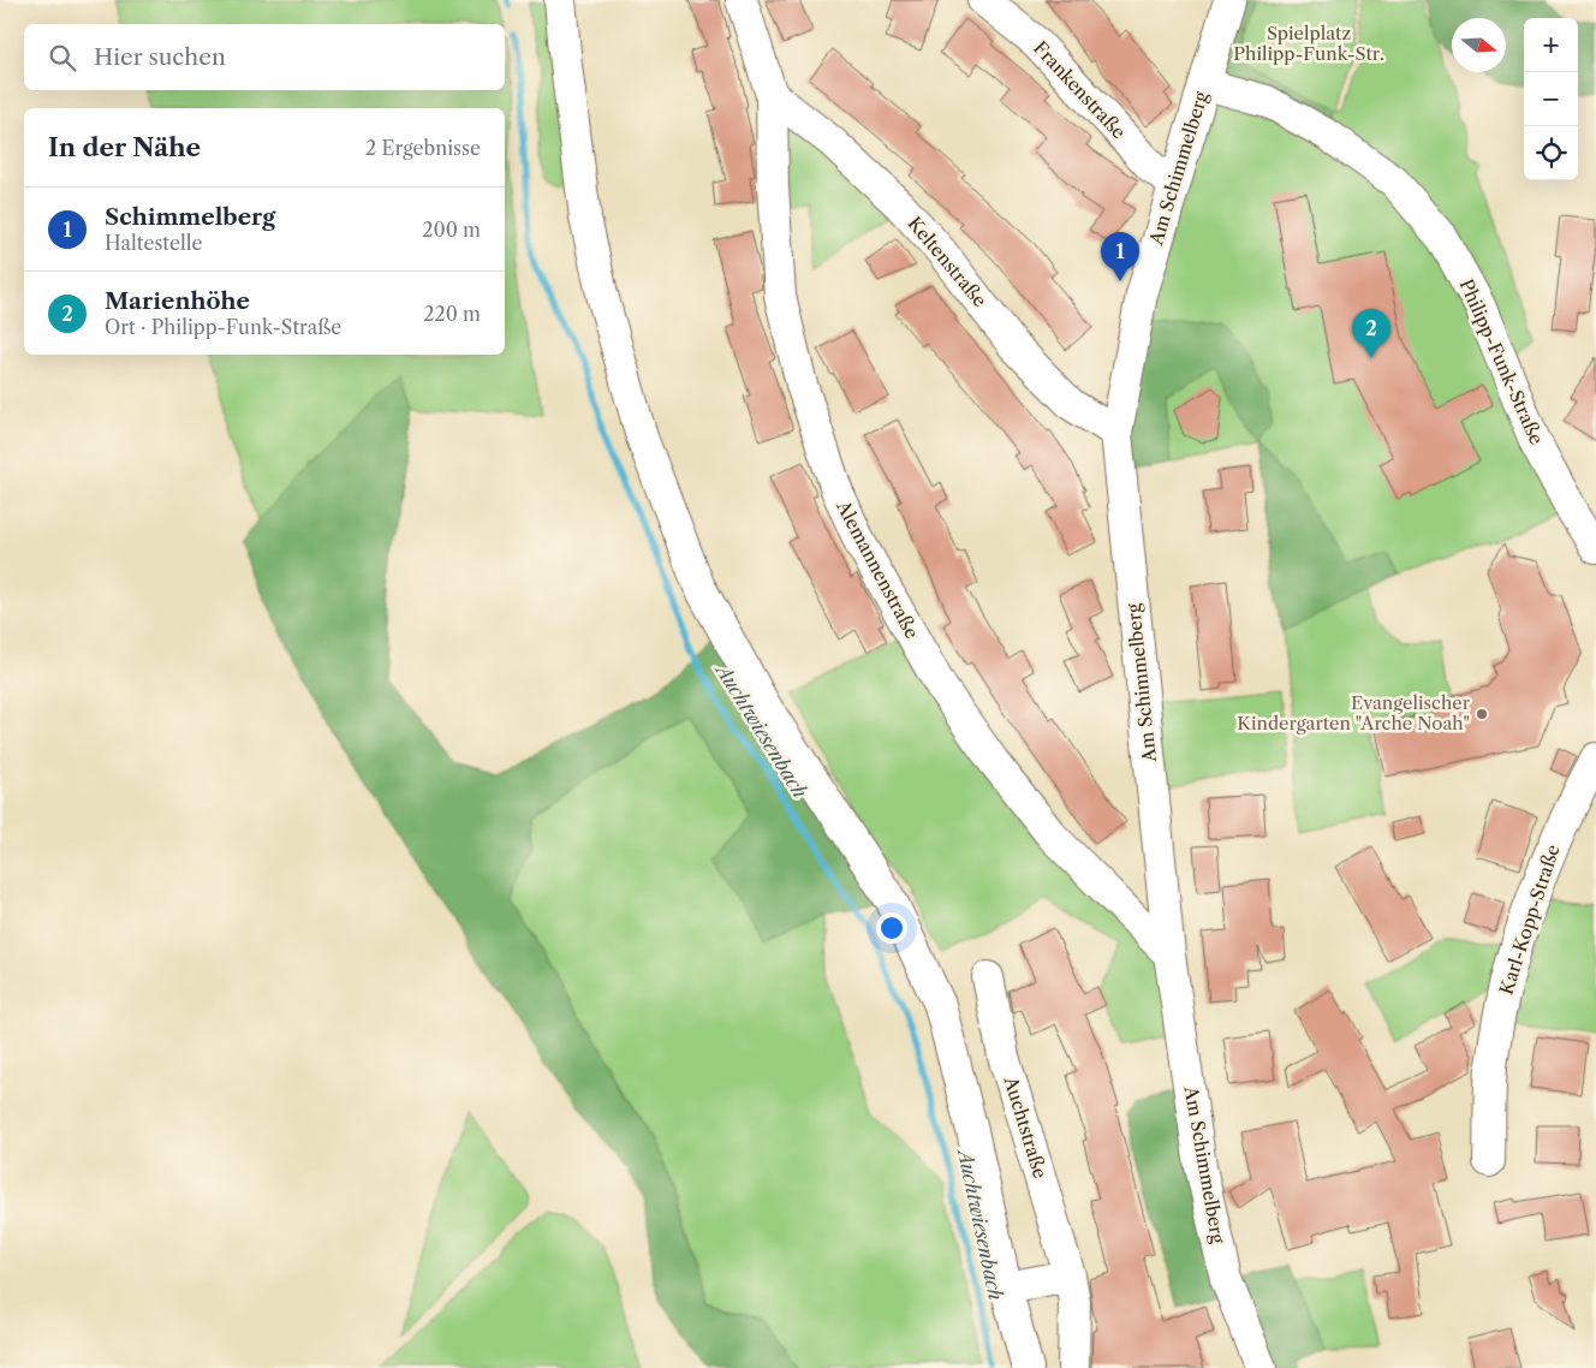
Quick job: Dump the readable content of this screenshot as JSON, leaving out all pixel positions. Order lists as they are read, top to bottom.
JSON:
{
  "streets": {
    "street": [
      "Frankenstraße",
      "Am Schimmelberg",
      "Keltenstraße",
      "Philipp-Funk-Straße",
      "Alemannenstraße",
      "Karl-Kopp-Straße",
      "Auchtstraße"
    ]
  },
  "crossings": [
    ["Frankenstraße", "Am Schimmelberg"],
    ["Am Schimmelberg", "Keltenstraße"],
    ["Am Schimmelberg", "Philipp-Funk-Straße"],
    ["Am Schimmelberg", "Alemannenstraße"],
    ["Keltenstraße", "Alemannenstraße"]
  ],
  "water": ["Auchtwiesenbach"],
  "parks": ["Spielplatz Philipp-Funk-Str."],
  "places": ["Evangelischer Kindergarten \"Arche Noah\""],
  "north": "right",
  "page": {
    "map_buttons": ["+", "−"],
    "search": "Hier suchen",
    "heading": ["In der Nähe", "2 Ergebnisse"],
    "list": [
      {
        "mark": "1",
        "name": "Schimmelberg",
        "note": "Haltestelle",
        "value": "200 m"
      },
      {
        "mark": "2",
        "name": "Marienhöhe",
        "note": "Ort · Philipp-Funk-Straße",
        "value": "220 m"
      }
    ],
    "pins": ["1", "2"]
  }
}
